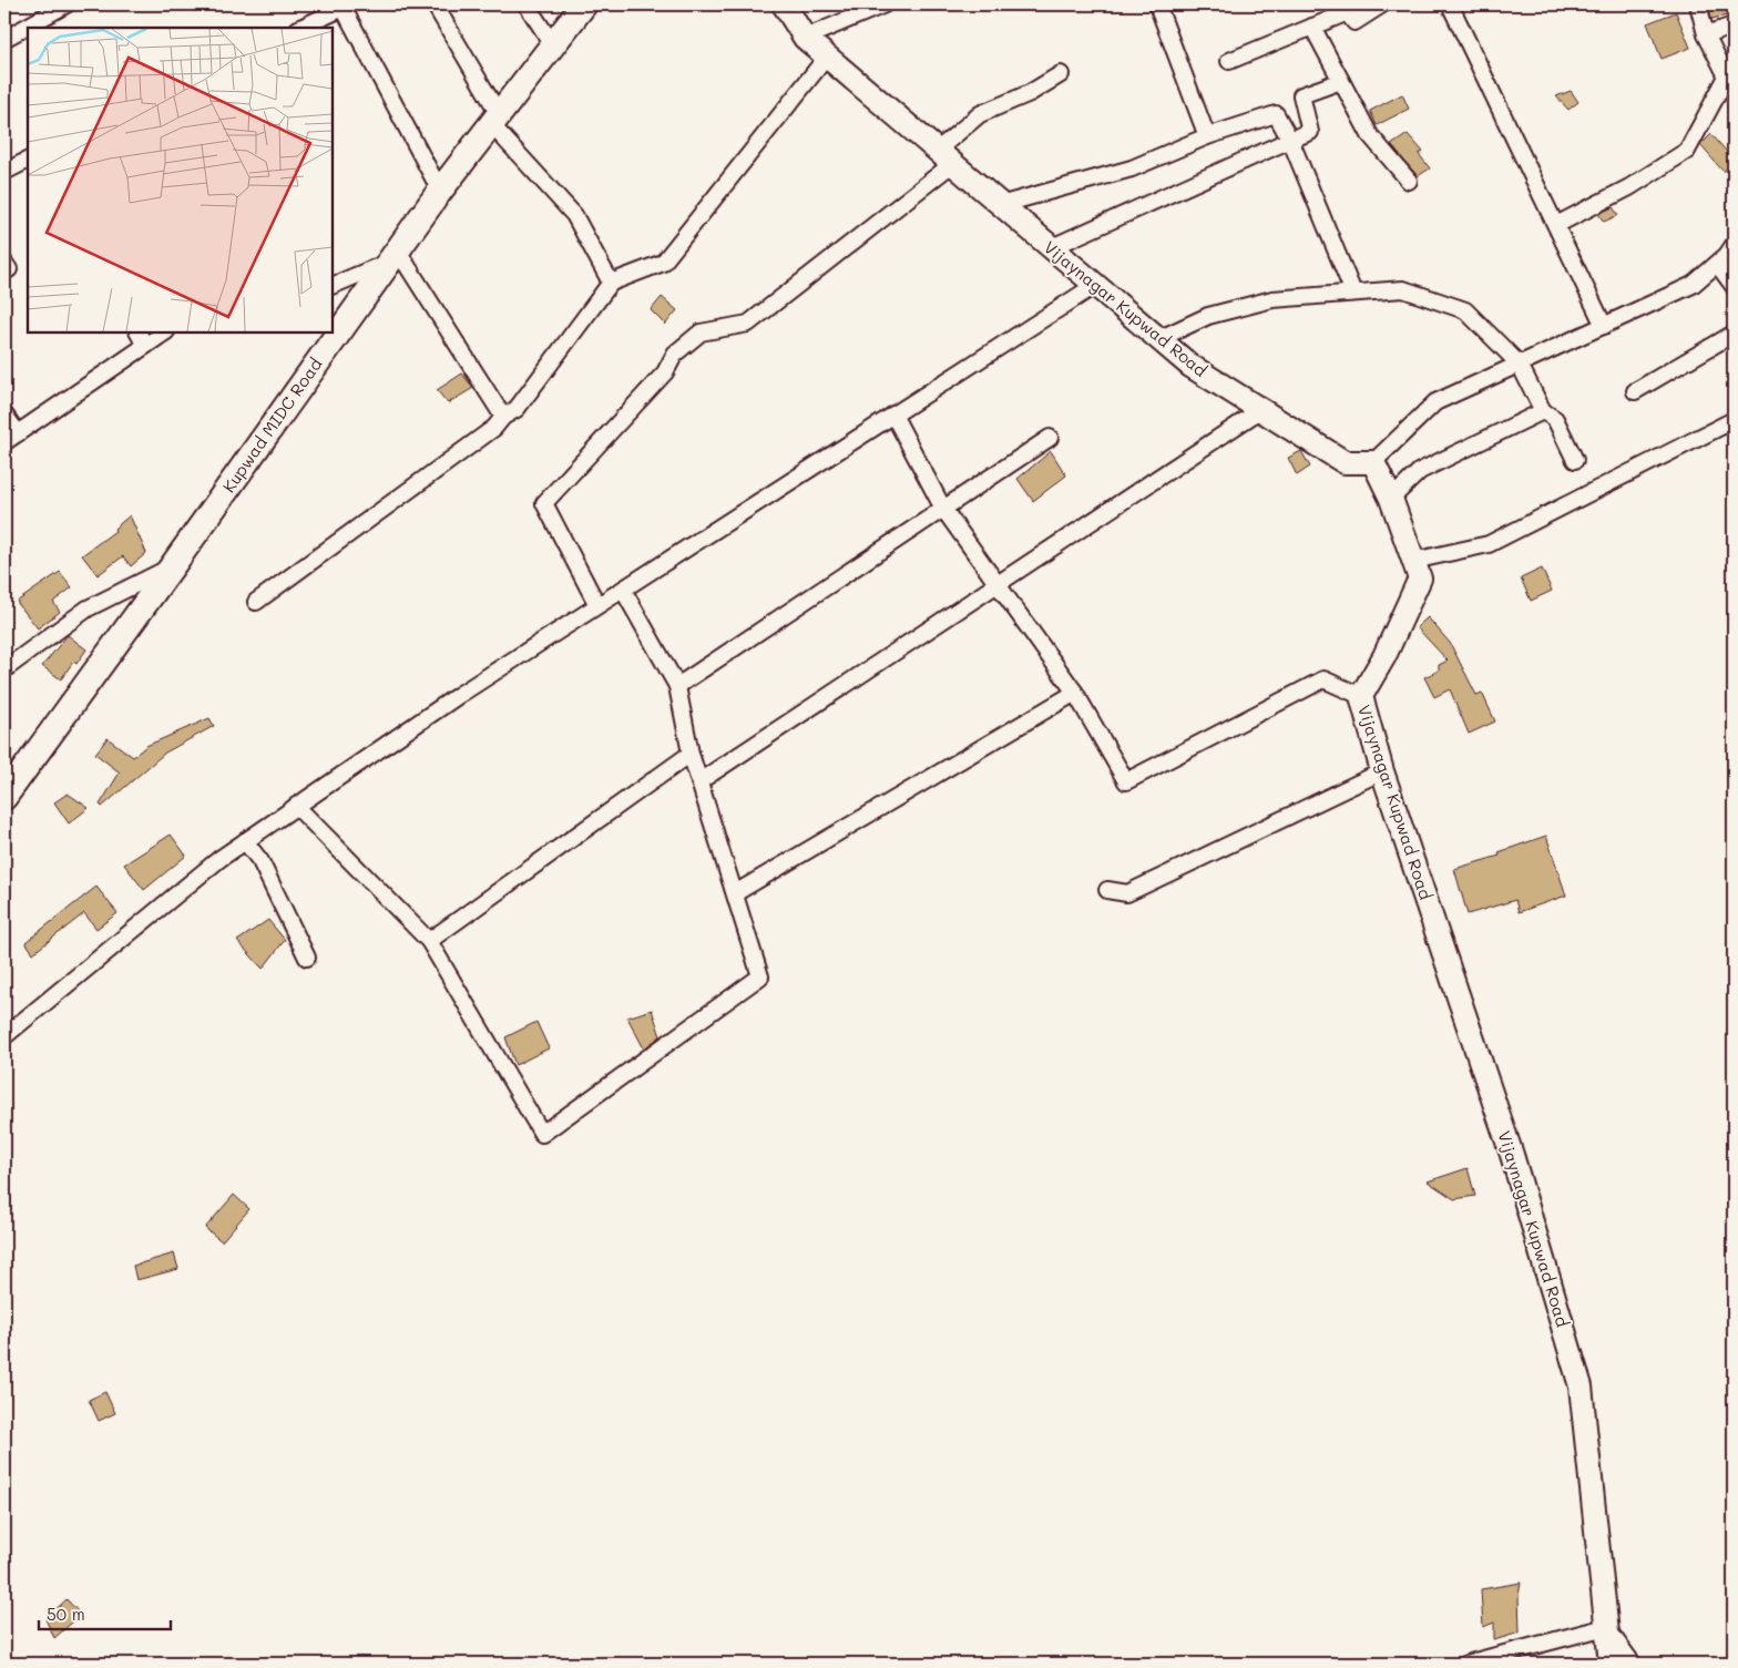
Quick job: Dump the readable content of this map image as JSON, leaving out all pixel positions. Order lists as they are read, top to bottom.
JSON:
{
  "streets": {
    "main road": ["Kupwad MIDC Road"],
    "street": ["Vijaynagar Kupwad Road"]
  },
  "scale_bar": "50 m"
}
